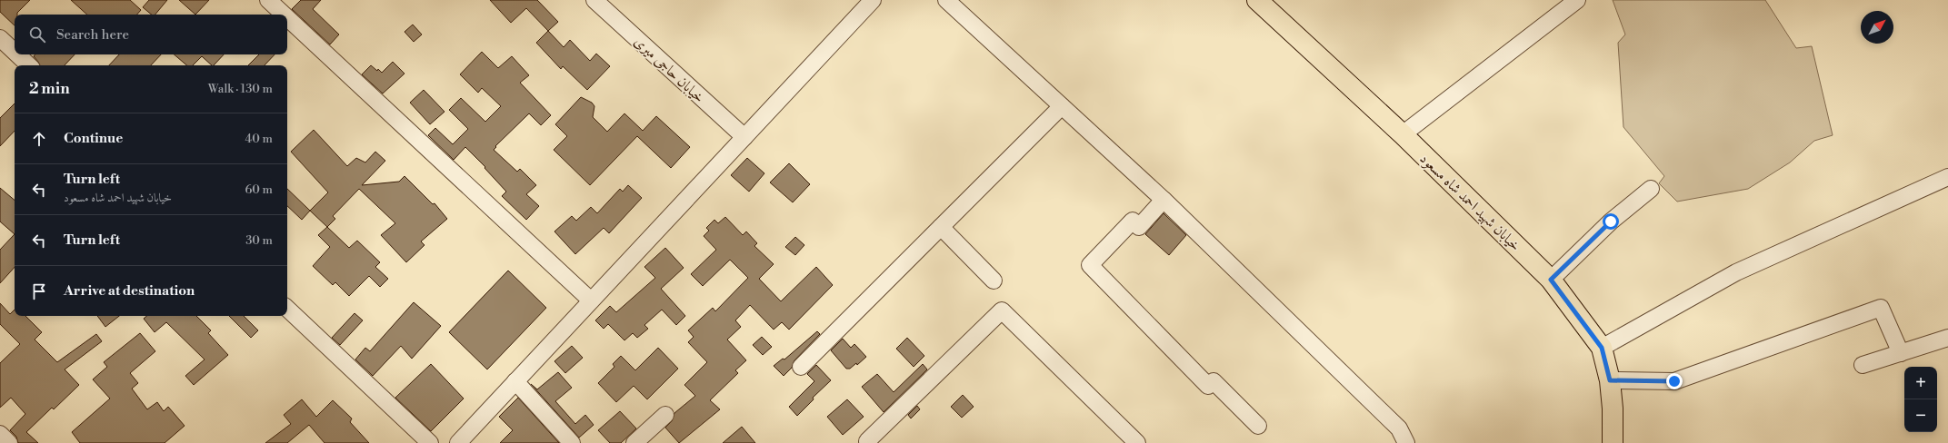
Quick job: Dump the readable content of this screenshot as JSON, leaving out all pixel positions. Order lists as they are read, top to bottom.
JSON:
{
  "streets": {
    "main road": ["خیابان شهید احمد شاه مسعود"],
    "street": ["خیابان حاجی میری"]
  },
  "north": "top right",
  "page": {
    "search": "Search here",
    "heading": ["2 min", "Walk · 130 m"],
    "list": [
      ["Continue", "40 m"],
      ["Turn left", "خیابان شهید احمد شاه مسعود", "60 m"],
      ["Turn left", "30 m"],
      "Arrive at destination"
    ],
    "map_buttons": ["+", "−"]
  }
}
